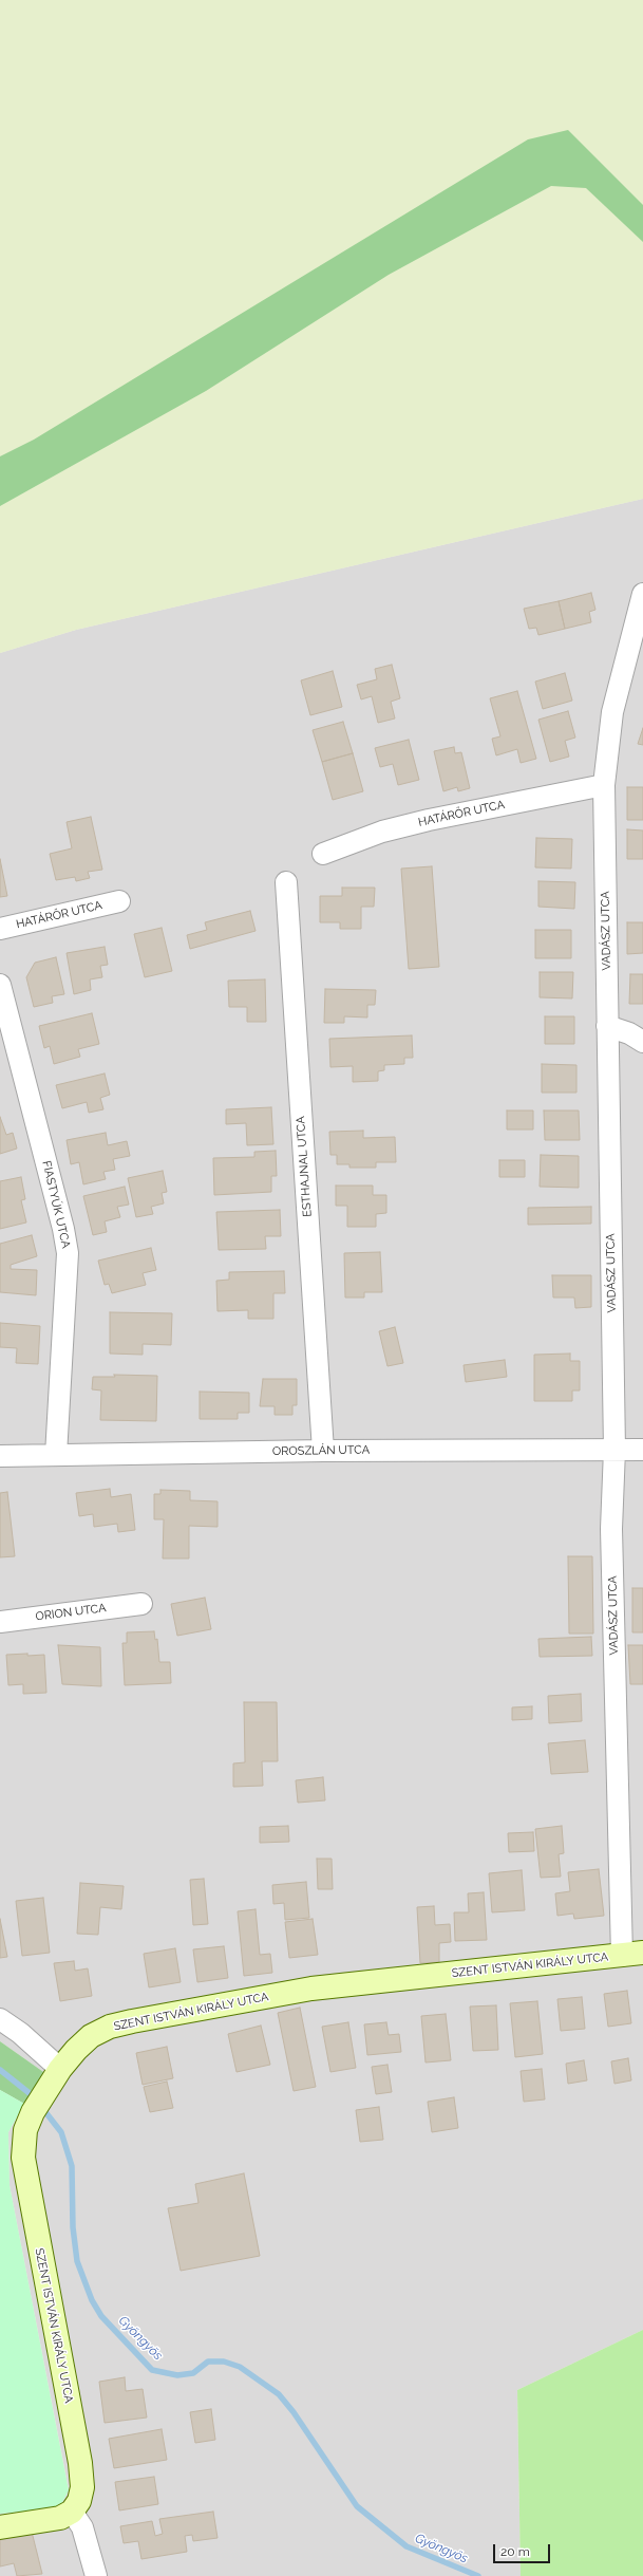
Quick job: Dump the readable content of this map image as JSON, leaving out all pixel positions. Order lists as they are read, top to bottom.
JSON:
{
  "streets": {
    "street": [
      "HATÁRŐR UTCA",
      "VADÁSZ UTCA",
      "ESTHAJNAL UTCA",
      "FIASTYÚK UTCA",
      "OROSZLÁN UTCA",
      "ORION UTCA",
      "SZENT ISTVÁN KIRÁLY UTCA"
    ]
  },
  "crossings": [
    ["HATÁRŐR UTCA", "VADÁSZ UTCA"],
    ["VADÁSZ UTCA", "OROSZLÁN UTCA"],
    ["VADÁSZ UTCA", "SZENT ISTVÁN KIRÁLY UTCA"],
    ["ESTHAJNAL UTCA", "OROSZLÁN UTCA"],
    ["FIASTYÚK UTCA", "OROSZLÁN UTCA"]
  ],
  "water": ["Gyöngyös"],
  "scale_bar": "20 m"
}
